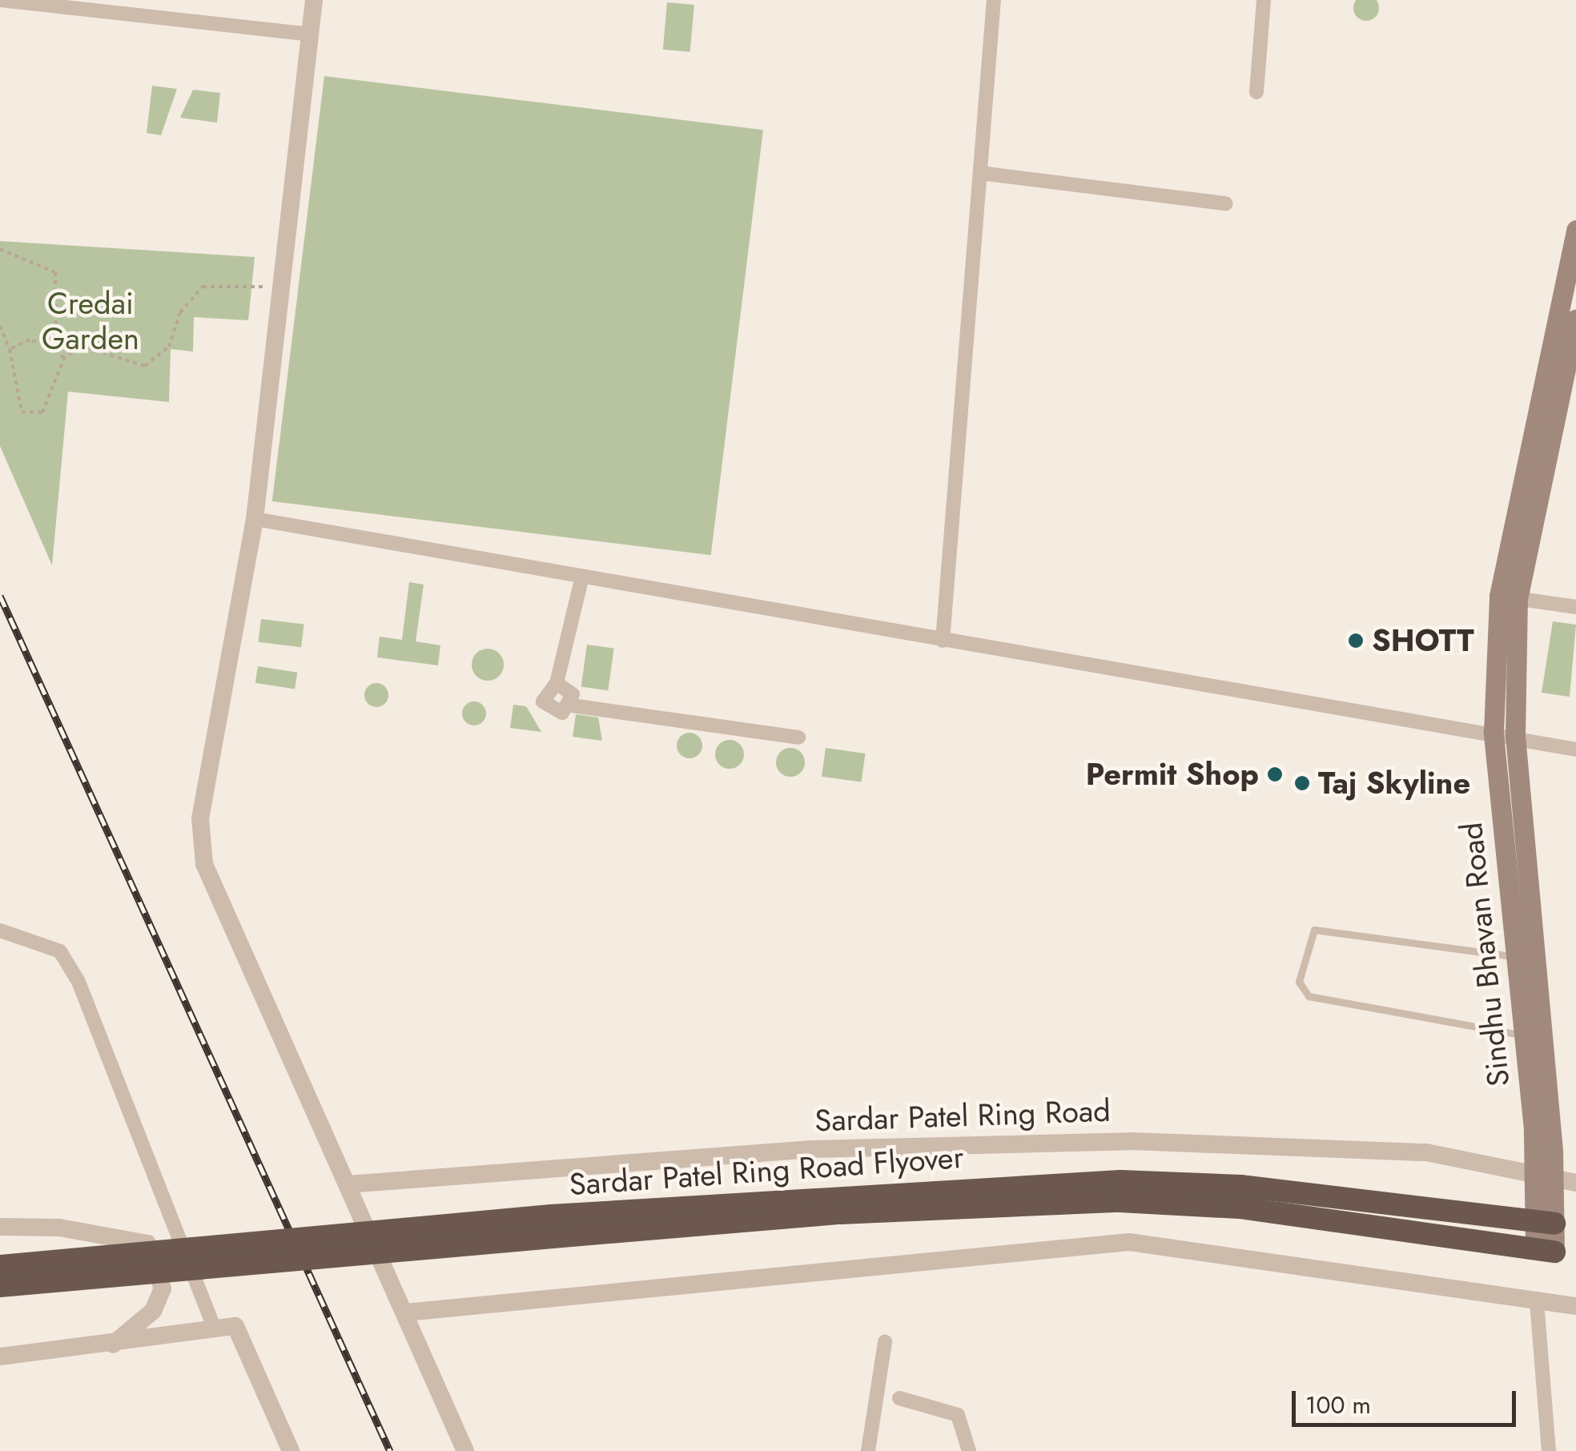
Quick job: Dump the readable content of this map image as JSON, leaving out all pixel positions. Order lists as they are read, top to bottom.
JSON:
{
  "streets": {
    "highway": ["Sardar Patel Ring Road Flyover"],
    "main road": ["Sindhu Bhavan Road"],
    "street": ["Sardar Patel Ring Road"]
  },
  "crossings": [
    ["Sindhu Bhavan Road", "Sardar Patel Ring Road"],
    ["Sindhu Bhavan Road", "Sardar Patel Ring Road Flyover"]
  ],
  "parks": ["Credai Garden"],
  "places": ["SHOTT", "Permit Shop", "Taj Skyline"],
  "scale_bar": "100 m"
}
